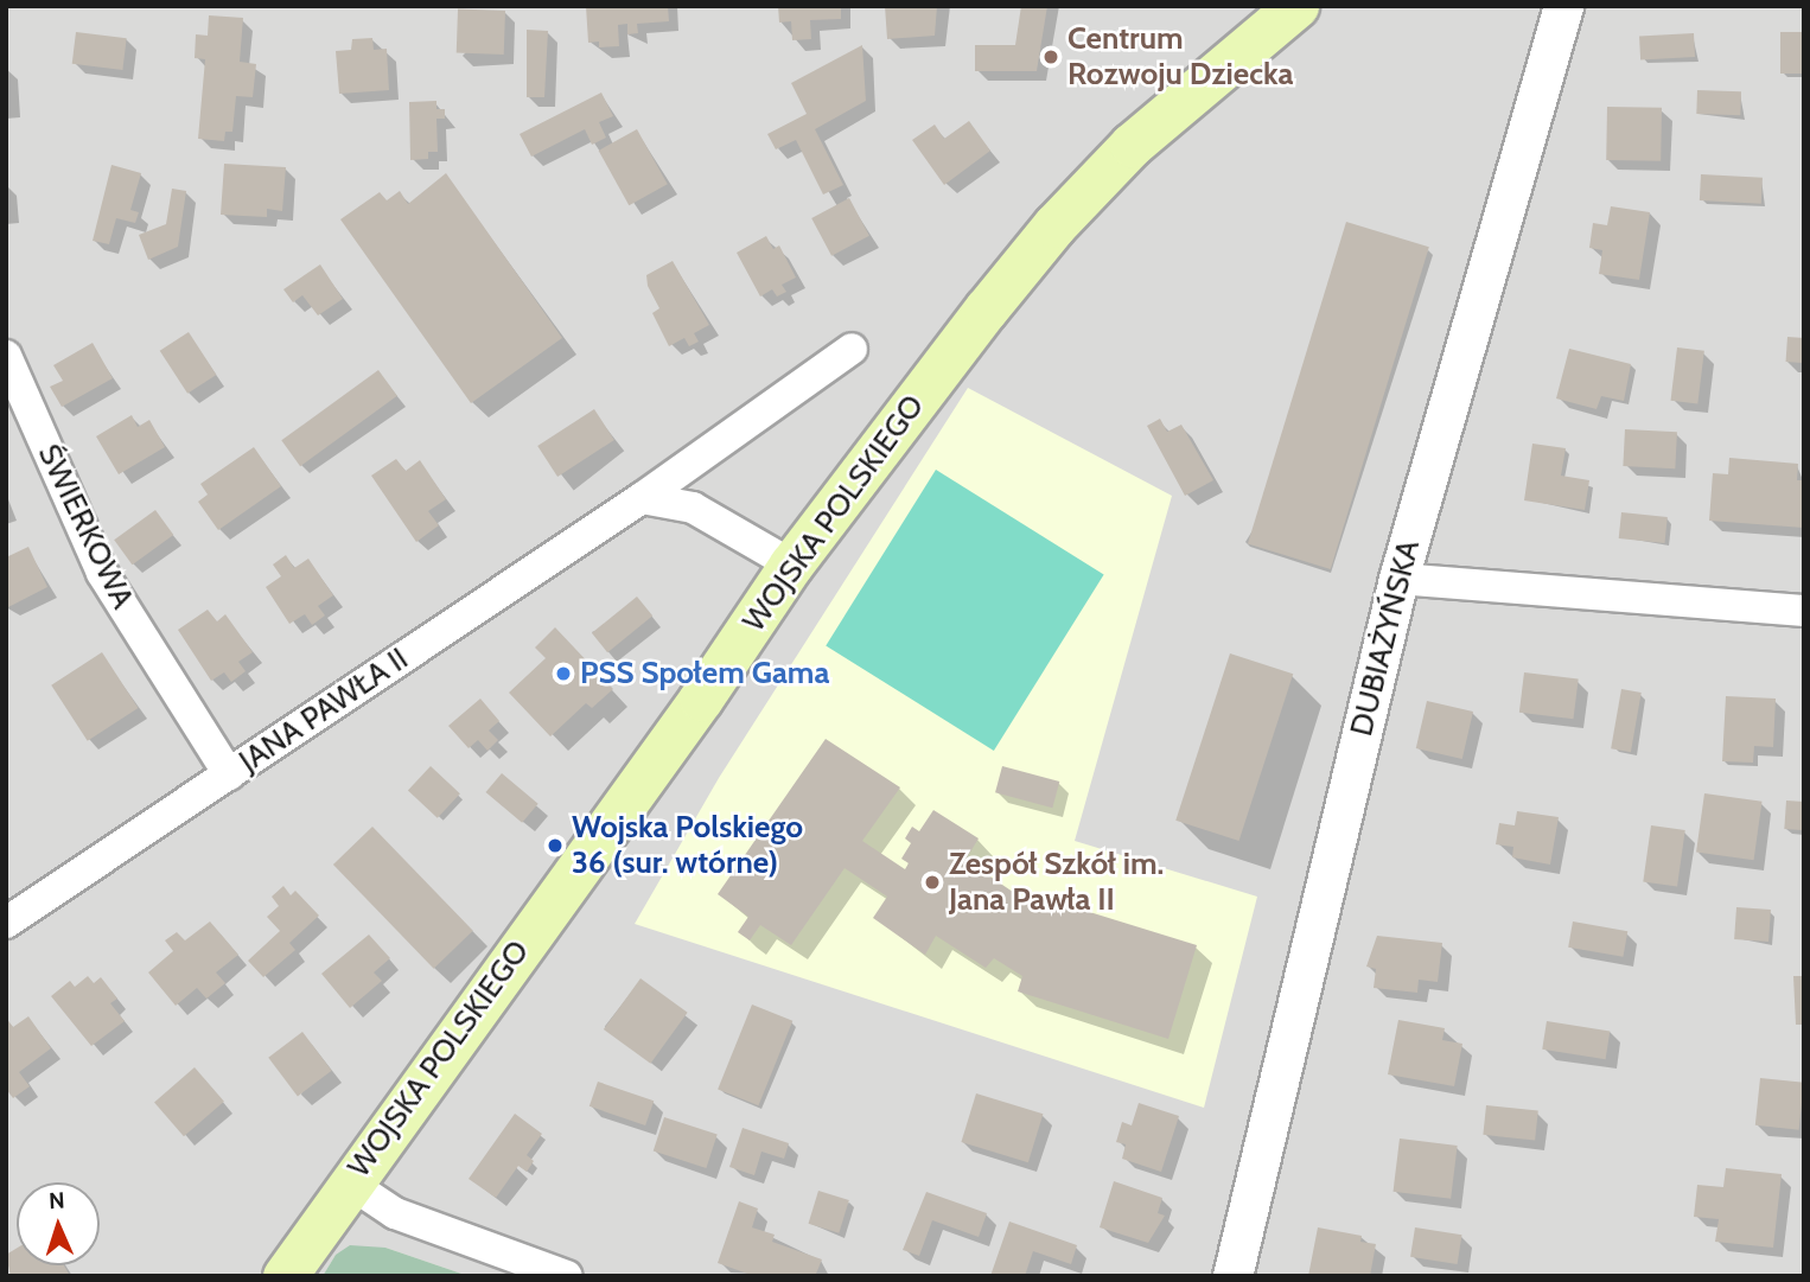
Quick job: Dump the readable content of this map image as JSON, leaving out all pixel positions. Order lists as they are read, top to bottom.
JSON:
{
  "streets": {
    "main road": ["WOJSKA POLSKIEGO"],
    "street": ["ŚWIERKOWA", "DUBIAŻYŃSKA", "JANA PAWŁA II"]
  },
  "crossings": [
    ["ŚWIERKOWA", "JANA PAWŁA II"]
  ],
  "places": [
    "Centrum Rozwoju Dziecka",
    "PSS Społem Gama",
    "Wojska Polskiego 36 (sur. wtórne)",
    "Zespół Szkół im. Jana Pawła II"
  ],
  "north": "top"
}
